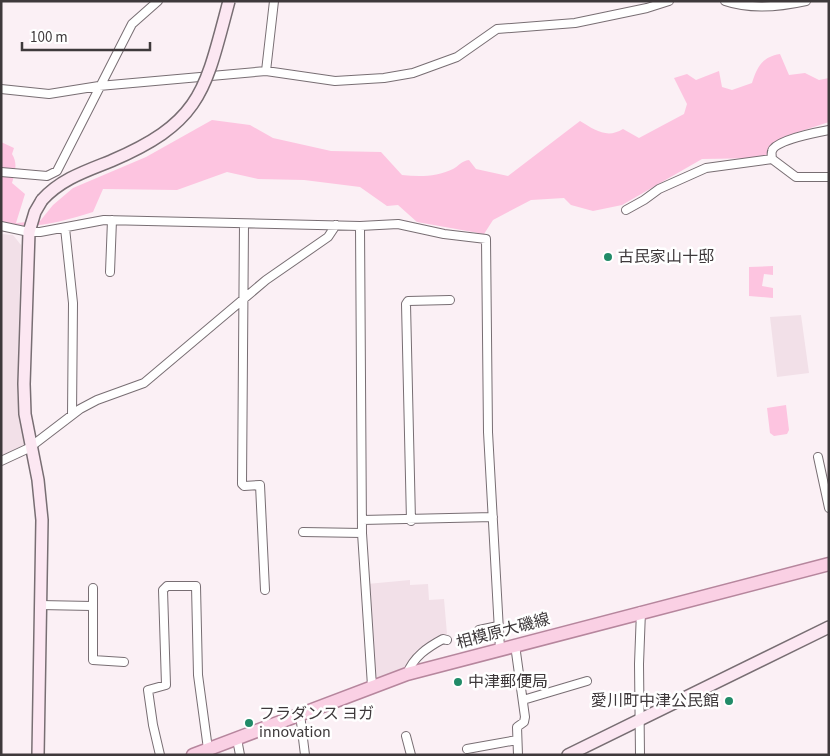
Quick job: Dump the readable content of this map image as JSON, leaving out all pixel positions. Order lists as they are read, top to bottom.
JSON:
{
  "streets": {
    "main road": ["相模原大磯線"]
  },
  "places": [
    "古民家山十邸",
    "中津郵便局",
    "愛川町中津公民館",
    "フラダンス ヨガ innovation"
  ],
  "scale_bar": "100 m"
}
